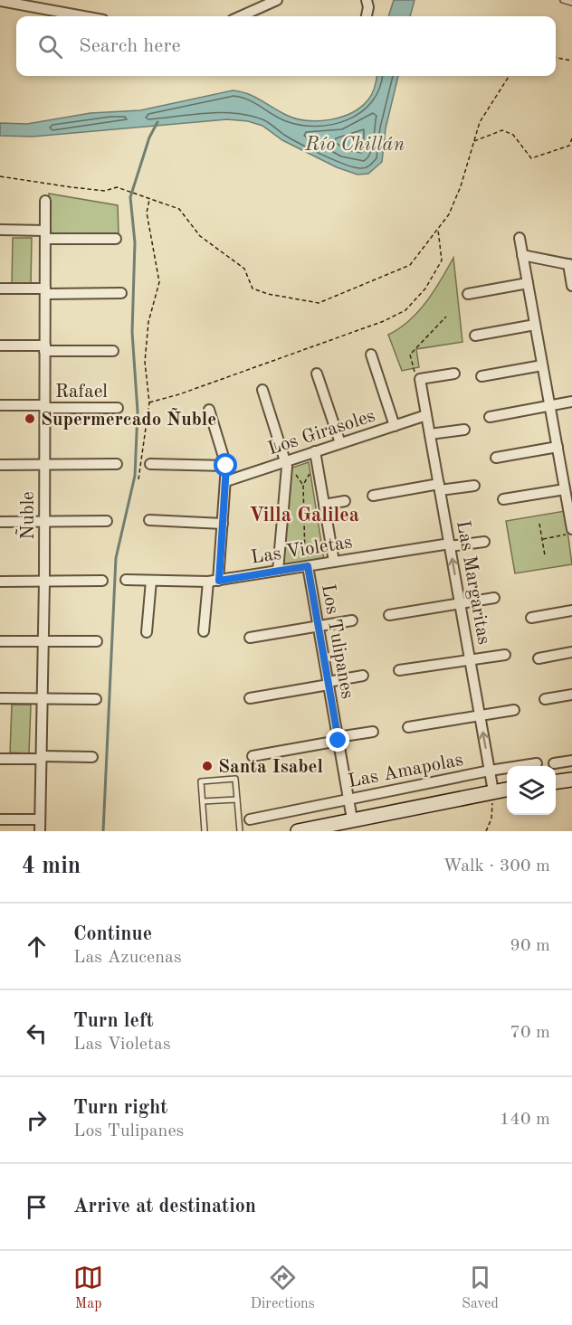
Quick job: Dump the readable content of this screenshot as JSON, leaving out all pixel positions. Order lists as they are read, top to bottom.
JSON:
{
  "streets": {
    "street": [
      "Rafael",
      "Los Girasoles",
      "Ñuble",
      "Las Violetas",
      "Las Margaritas",
      "Los Tulipanes",
      "Las Amapolas"
    ]
  },
  "crossings": [
    ["Rafael", "Ñuble"],
    ["Los Girasoles", "Las Margaritas"],
    ["Las Violetas", "Las Margaritas"],
    ["Las Violetas", "Los Tulipanes"],
    ["Las Margaritas", "Las Amapolas"],
    ["Los Tulipanes", "Las Amapolas"]
  ],
  "districts": ["Villa Galilea"],
  "water": ["Río Chillán"],
  "places": ["Supermercado Ñuble", "Santa Isabel"],
  "page": {
    "search": "Search here",
    "heading": ["4 min", "Walk · 300 m"],
    "list": [
      ["Continue", "Las Azucenas", "90 m"],
      ["Turn left", "Las Violetas", "70 m"],
      ["Turn right", "Los Tulipanes", "140 m"],
      "Arrive at destination"
    ],
    "nav": ["Map", "Directions", "Saved"]
  }
}
